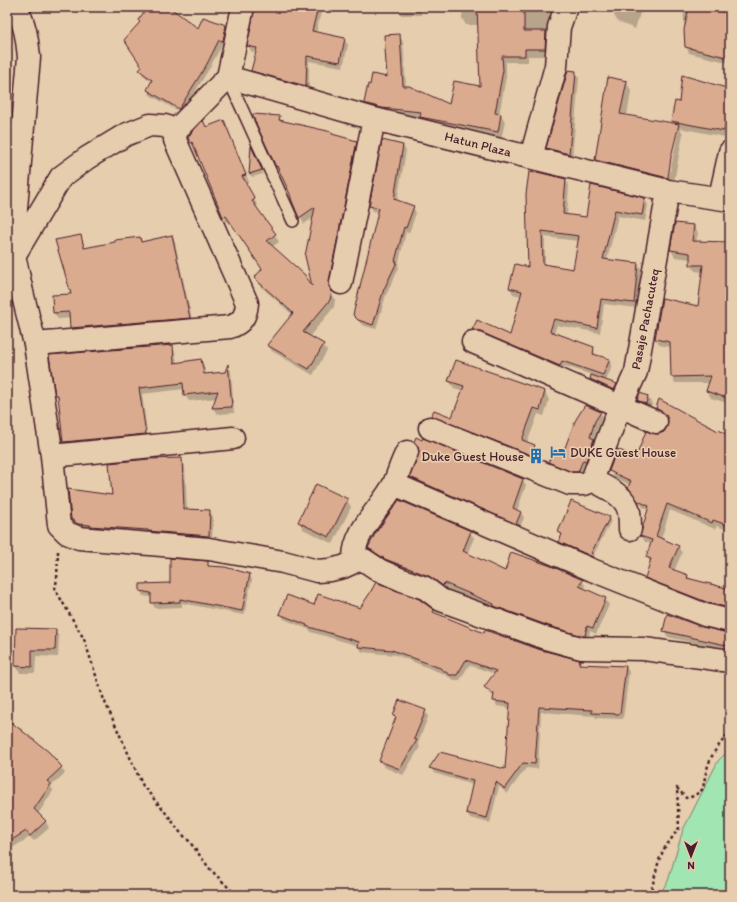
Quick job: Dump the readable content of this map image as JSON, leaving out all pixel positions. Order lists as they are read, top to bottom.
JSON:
{
  "streets": {
    "street": ["Hatun Plaza", "Pasaje Pachacuteq"]
  },
  "crossings": [
    ["Hatun Plaza", "Pasaje Pachacuteq"]
  ],
  "places": {
    "hotel": ["DUKE Guest House"],
    "building": ["Duke Guest House"]
  },
  "north": "bottom"
}
